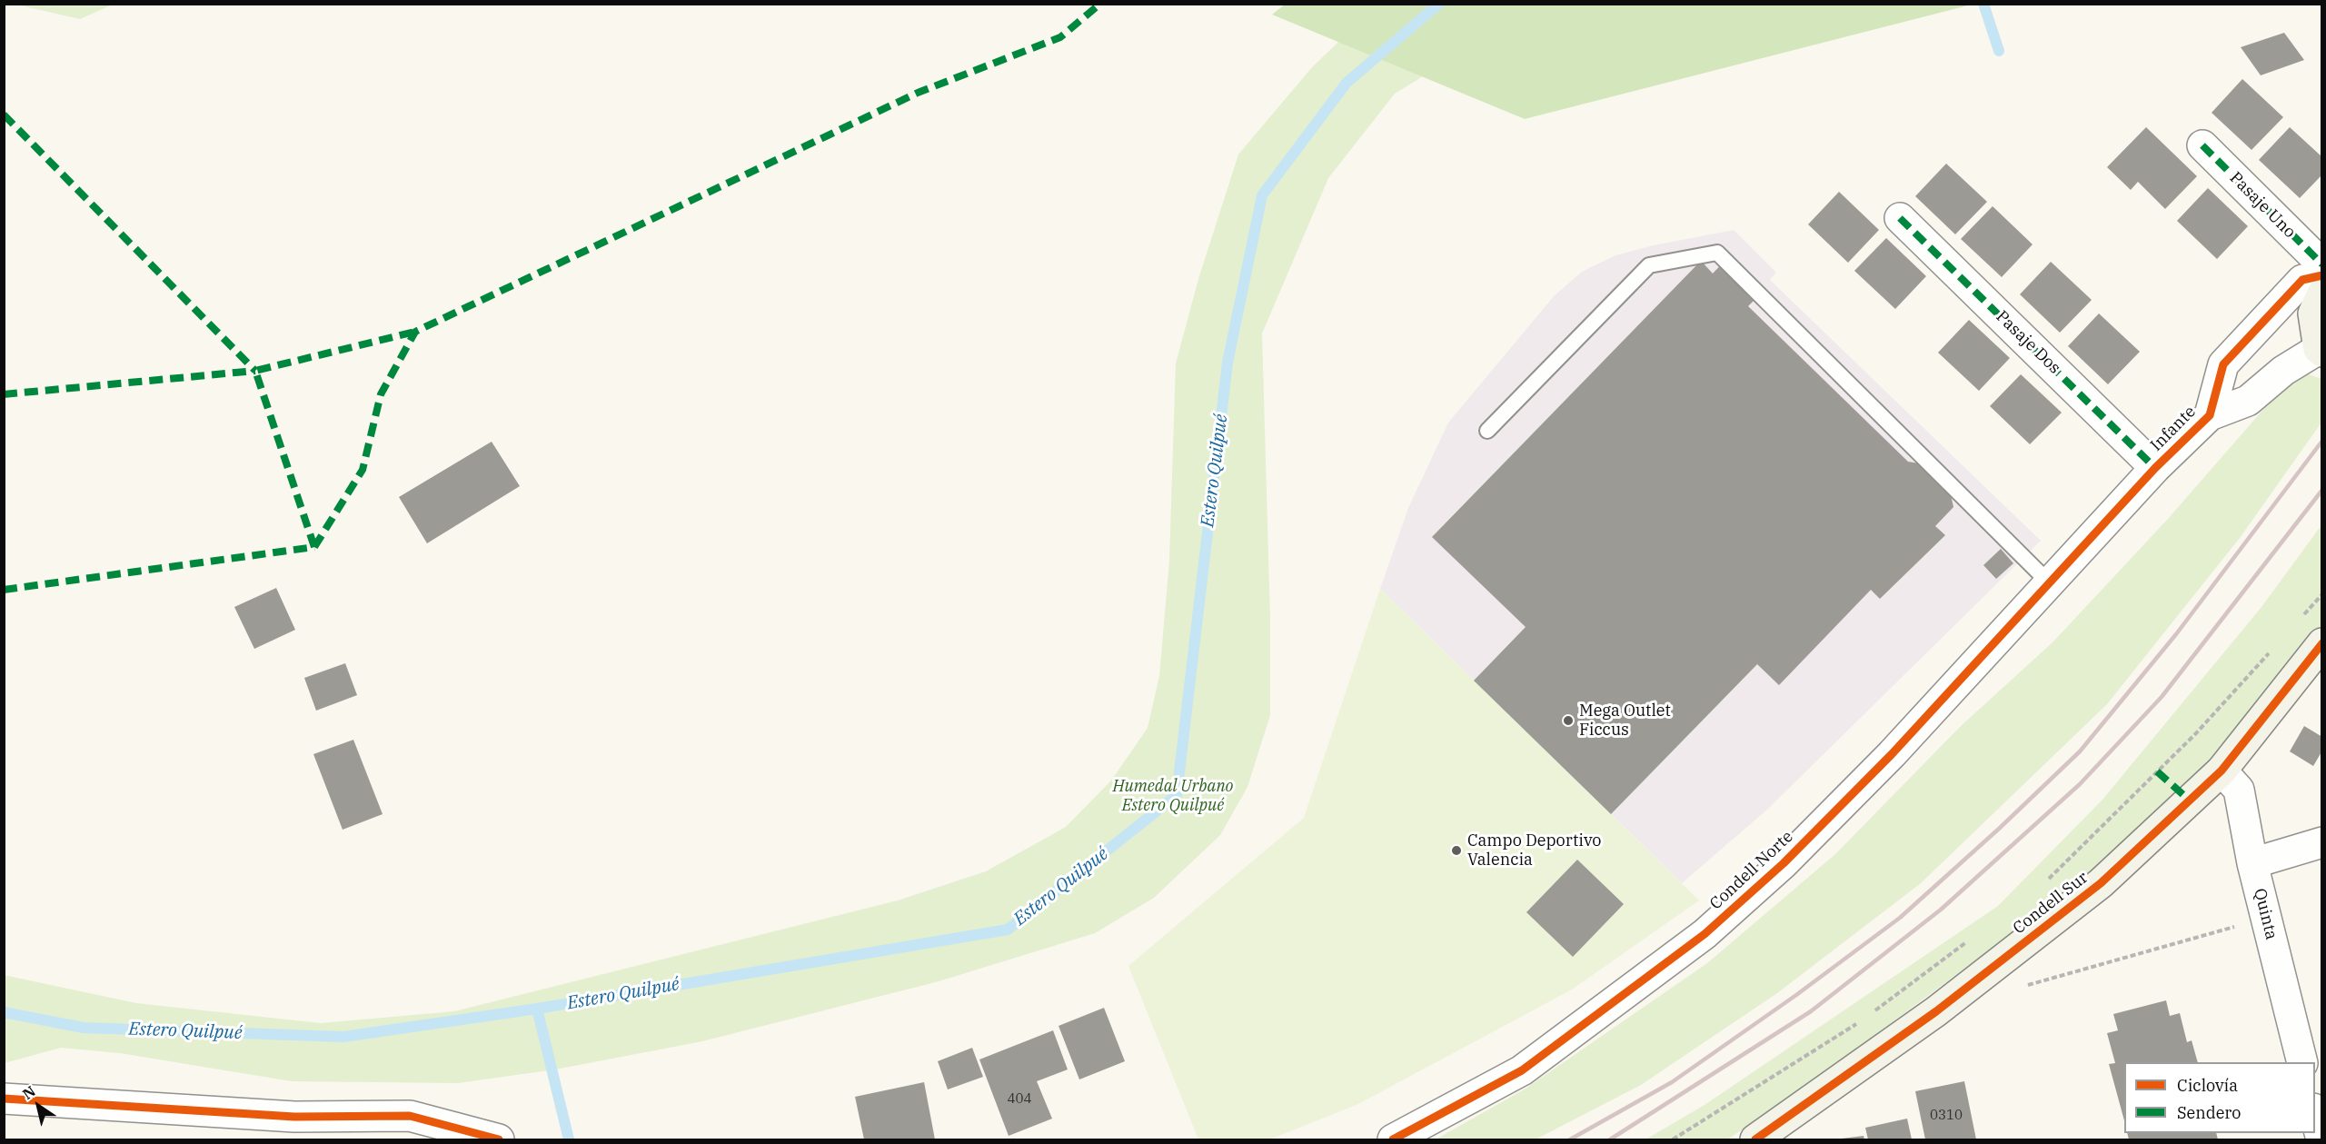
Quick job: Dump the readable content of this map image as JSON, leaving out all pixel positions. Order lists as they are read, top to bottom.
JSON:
{
  "streets": {
    "street": [
      "Pasaje Uno",
      "Pasaje Dos",
      "Infante",
      "Condell Norte",
      "Condell Sur",
      "Quinta"
    ]
  },
  "crossings": [
    ["Pasaje Dos", "Infante"],
    ["Infante", "Condell Norte"],
    ["Condell Sur", "Quinta"]
  ],
  "water": ["Estero Quilpué"],
  "parks": ["Humedal Urbano Estero Quilpué"],
  "places": ["Mega Outlet Ficcus", "Campo Deportivo Valencia"],
  "house_numbers": ["404", "0310"],
  "legend": ["Ciclovía", "Sendero"],
  "north": "top left"
}
